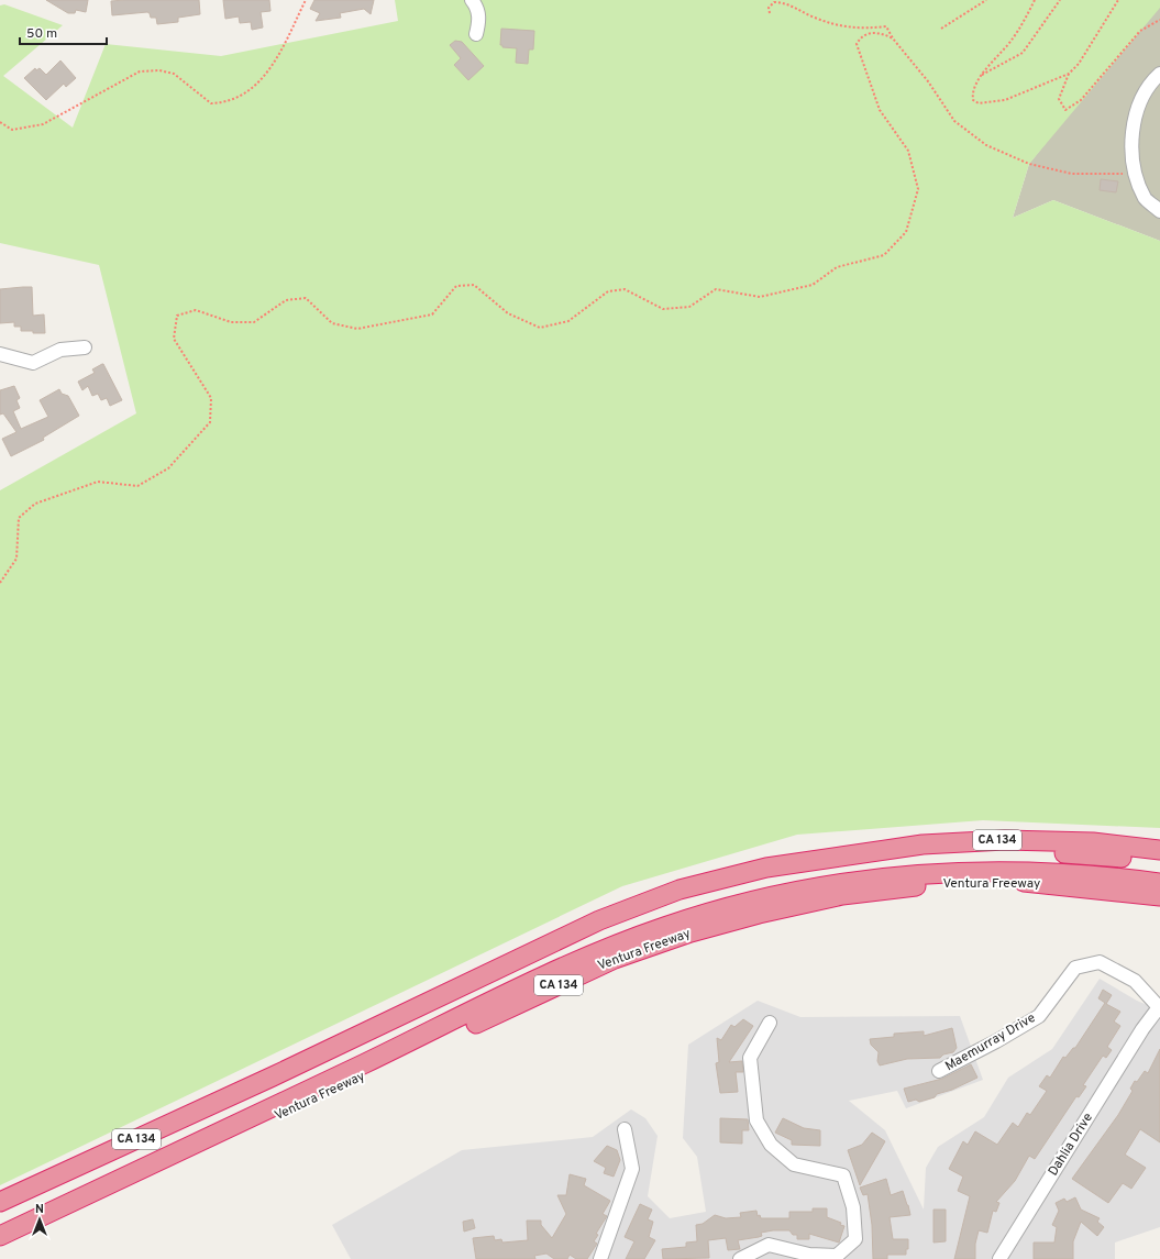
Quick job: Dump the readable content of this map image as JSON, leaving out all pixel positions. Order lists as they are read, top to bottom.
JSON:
{
  "streets": {
    "highway": ["CA 134", "Ventura Freeway"],
    "street": ["Maemurray Drive", "Dahlia Drive"]
  },
  "crossings": [
    ["Maemurray Drive", "Dahlia Drive"]
  ],
  "scale_bar": "50 m",
  "north": "top"
}
